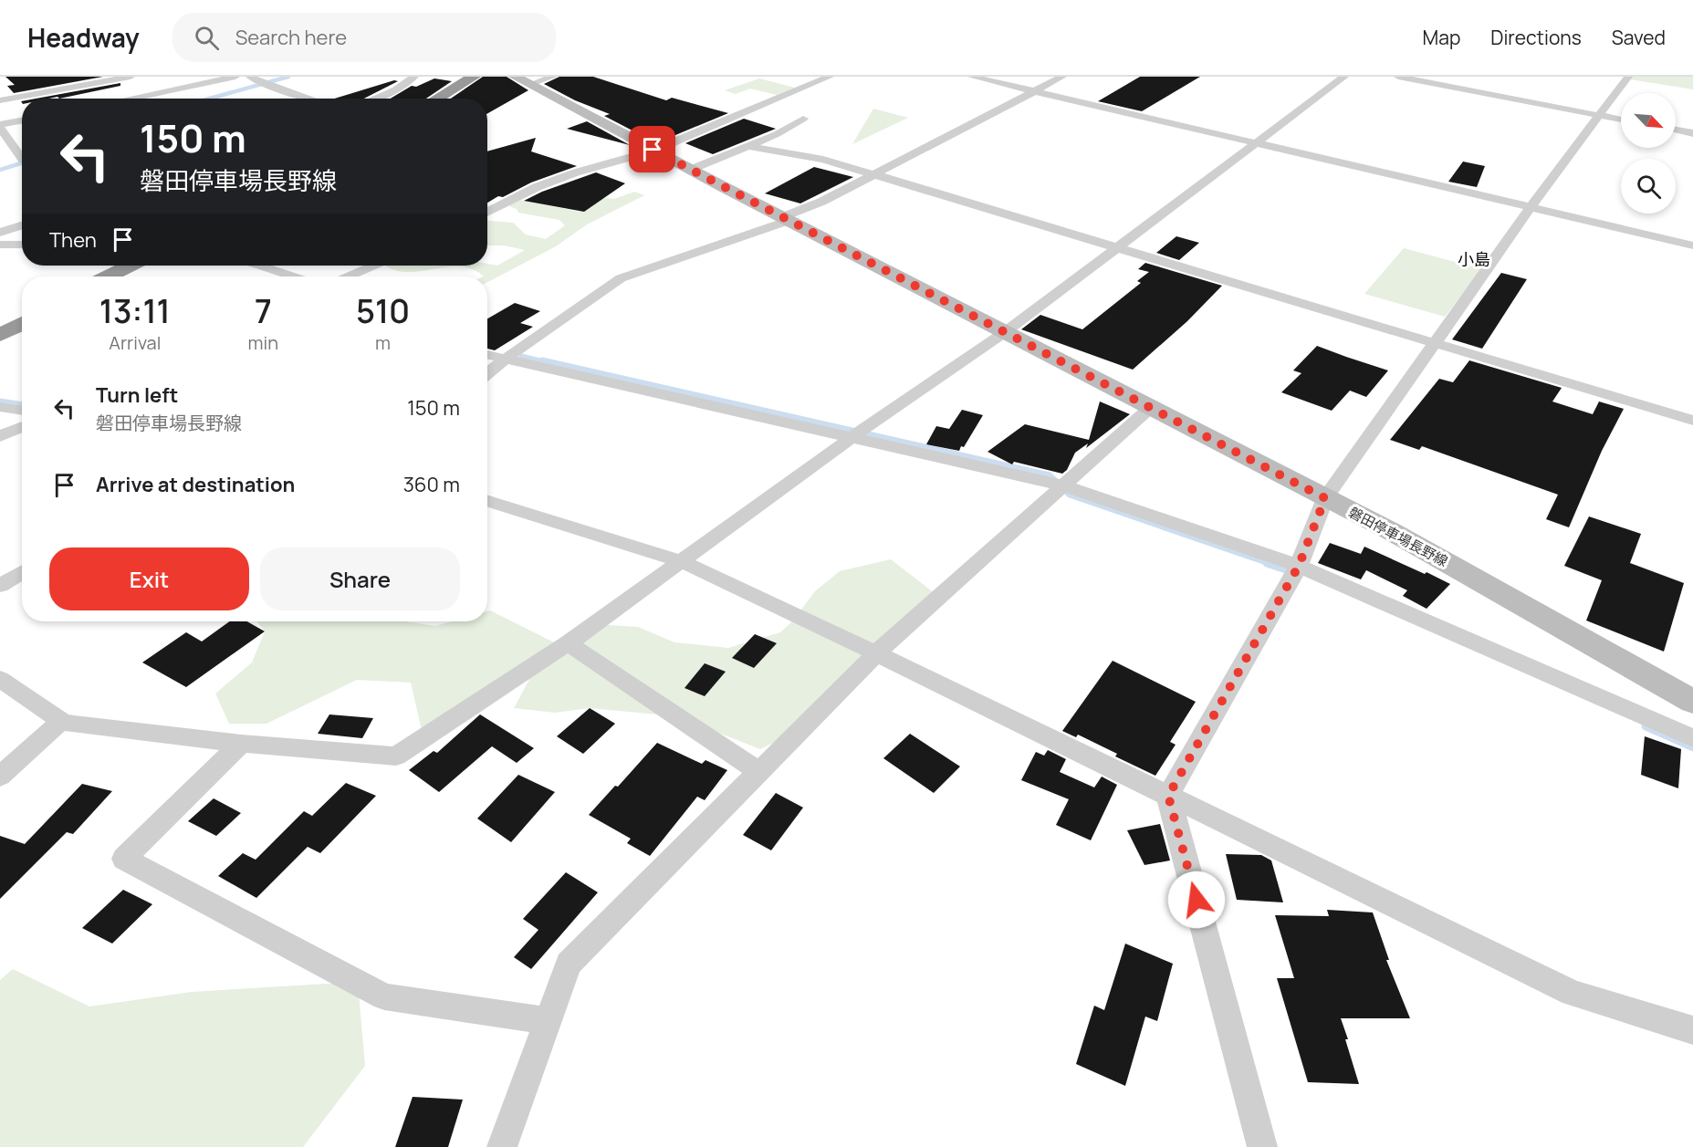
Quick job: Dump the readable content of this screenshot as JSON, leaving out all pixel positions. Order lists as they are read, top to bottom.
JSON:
{
  "streets": {
    "main road": ["磐田停車場長野線"]
  },
  "districts": ["小島"],
  "north": "bottom right",
  "page": {
    "header": "Headway",
    "search": "Search here",
    "nav": ["Map", "Directions", "Saved"],
    "turn": ["150 m", "磐田停車場長野線"],
    "then": "Then",
    "eta": [
      "13:11",
      "Arrival",
      "7",
      "min",
      "510",
      "m"
    ],
    "list": [
      {
        "name": "Turn left",
        "note": "磐田停車場長野線",
        "value": "150 m"
      },
      {
        "name": "Arrive at destination",
        "value": "360 m"
      }
    ],
    "buttons": ["Exit", "Share"]
  }
}
